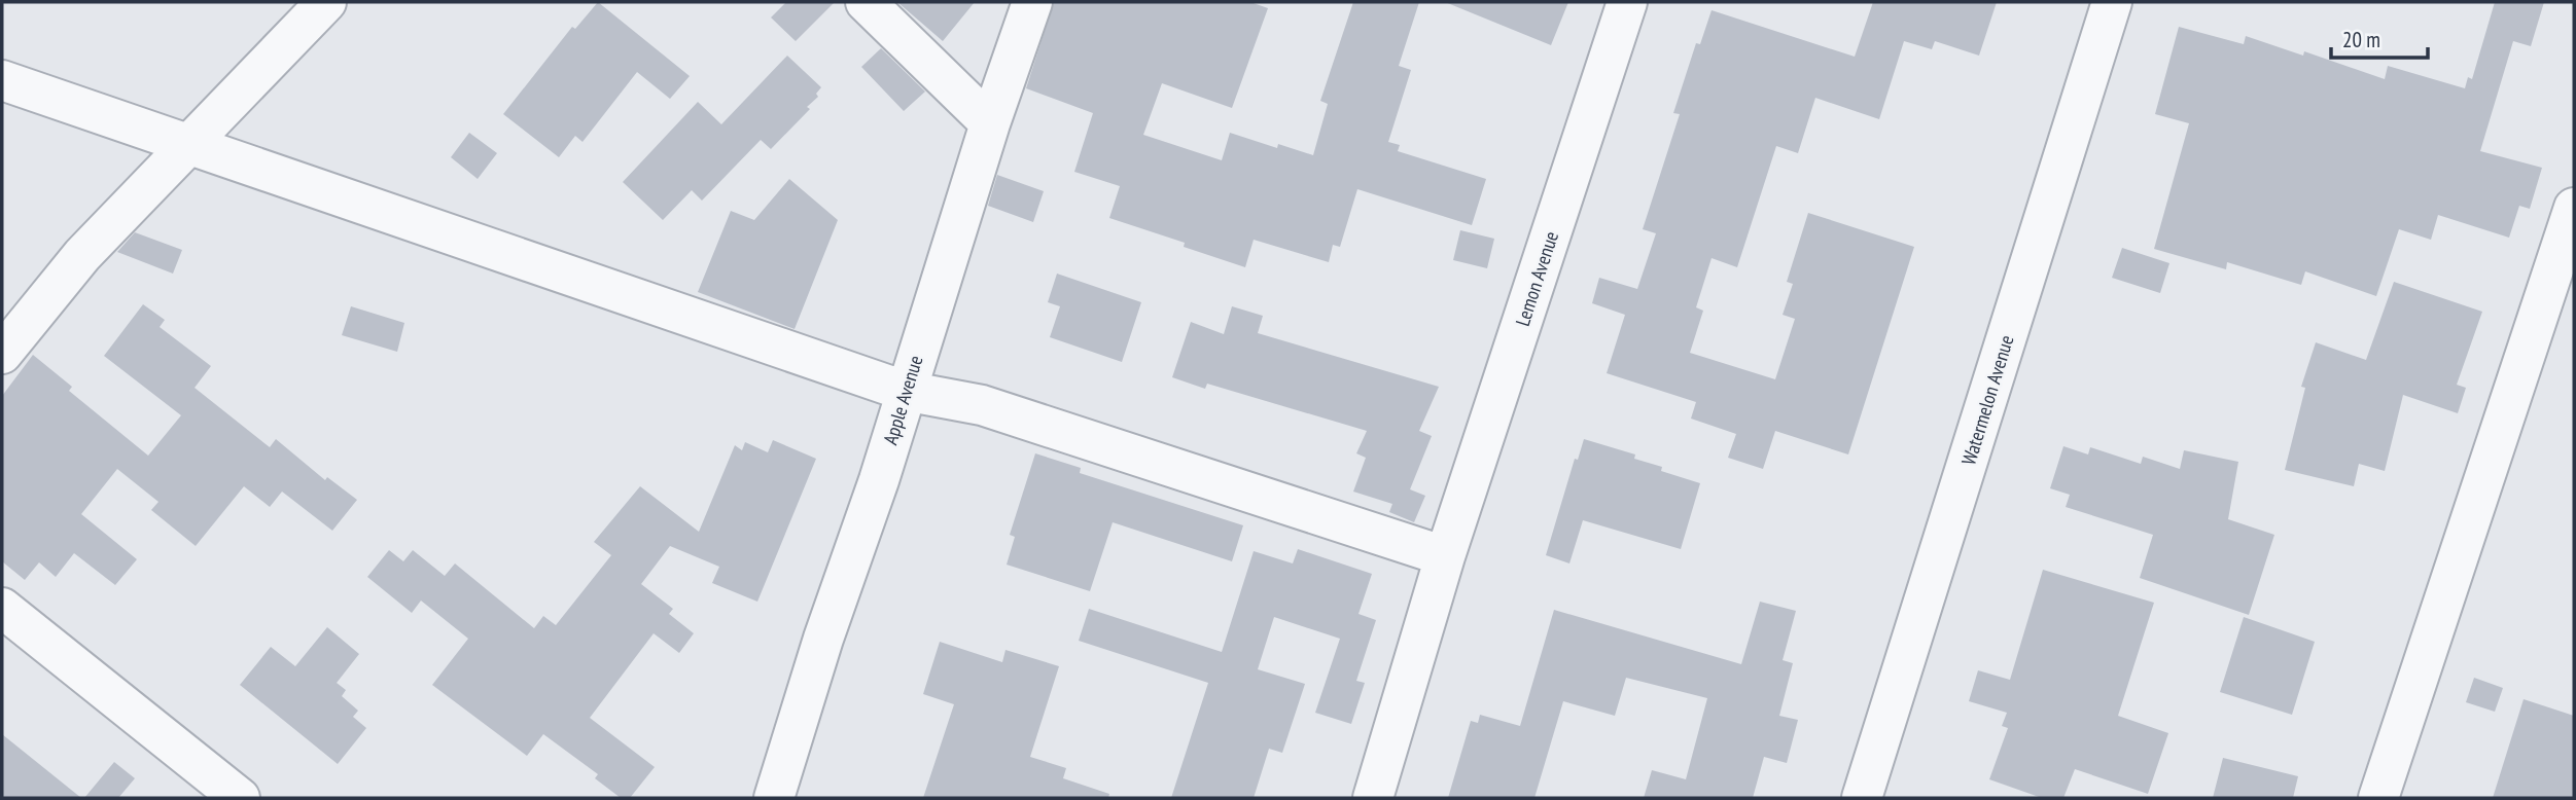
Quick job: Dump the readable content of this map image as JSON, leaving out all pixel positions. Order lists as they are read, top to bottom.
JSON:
{
  "streets": {
    "street": ["Lemon Avenue", "Apple Avenue", "Watermelon Avenue"]
  },
  "scale_bar": "20 m"
}
